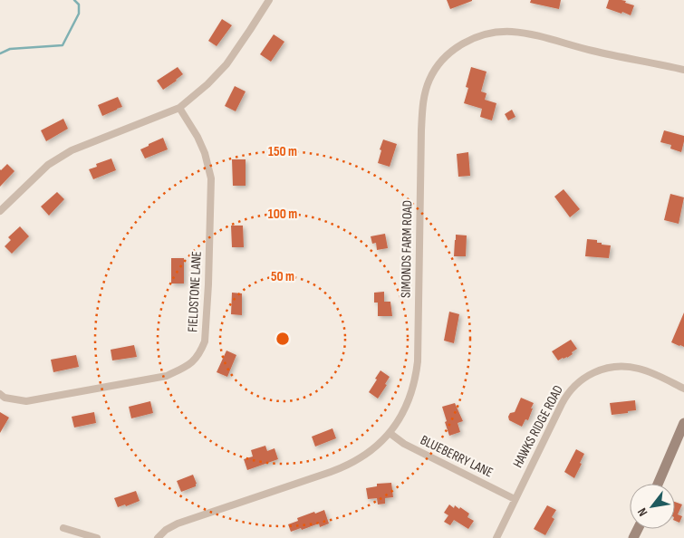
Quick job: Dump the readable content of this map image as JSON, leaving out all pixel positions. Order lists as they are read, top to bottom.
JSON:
{
  "streets": {
    "street": [
      "SIMONDS FARM ROAD",
      "FIELDSTONE LANE",
      "HAWKS RIDGE ROAD",
      "BLUEBERRY LANE"
    ]
  },
  "crossings": [
    ["SIMONDS FARM ROAD", "BLUEBERRY LANE"],
    ["HAWKS RIDGE ROAD", "BLUEBERRY LANE"]
  ],
  "north": "bottom left",
  "rings": ["150 m", "100 m", "50 m"]
}
